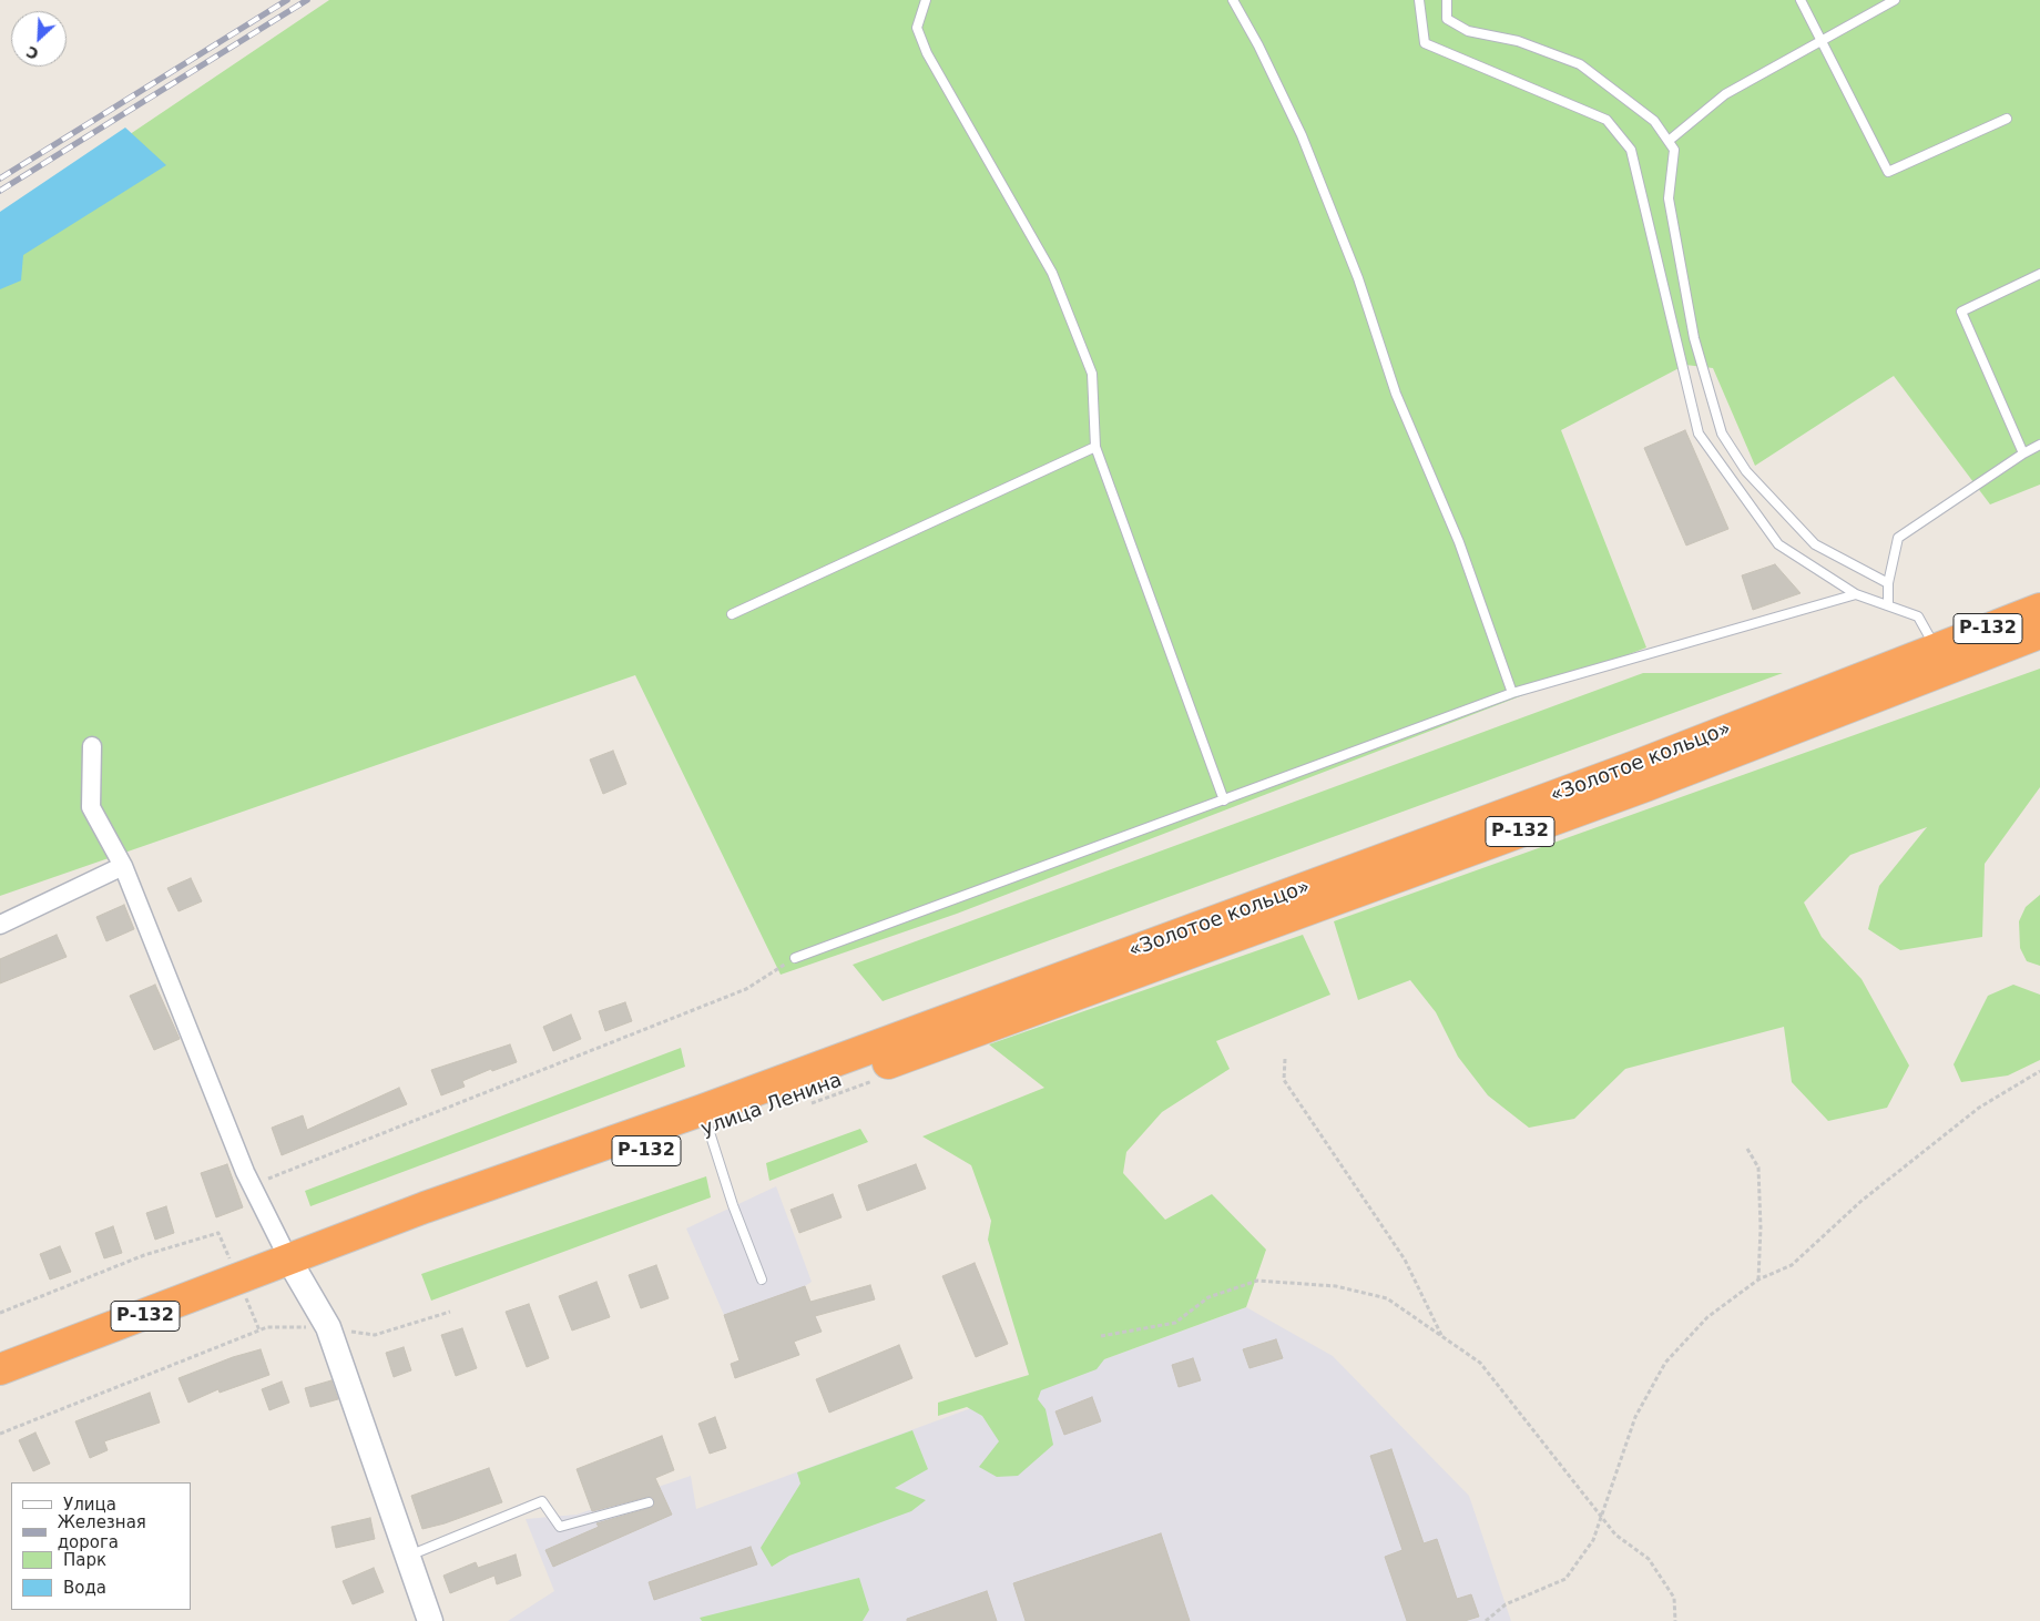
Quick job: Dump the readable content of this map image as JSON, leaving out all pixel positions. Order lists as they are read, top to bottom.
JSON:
{
  "streets": {
    "highway": ["Р-132", "«Золотое кольцо»", "улица Ленина"]
  },
  "crossings": [
    ["«Золотое кольцо»", "улица Ленина"]
  ],
  "legend": [
    "Улица",
    "Железная дорога",
    "Парк",
    "Вода"
  ],
  "north": "bottom left"
}
